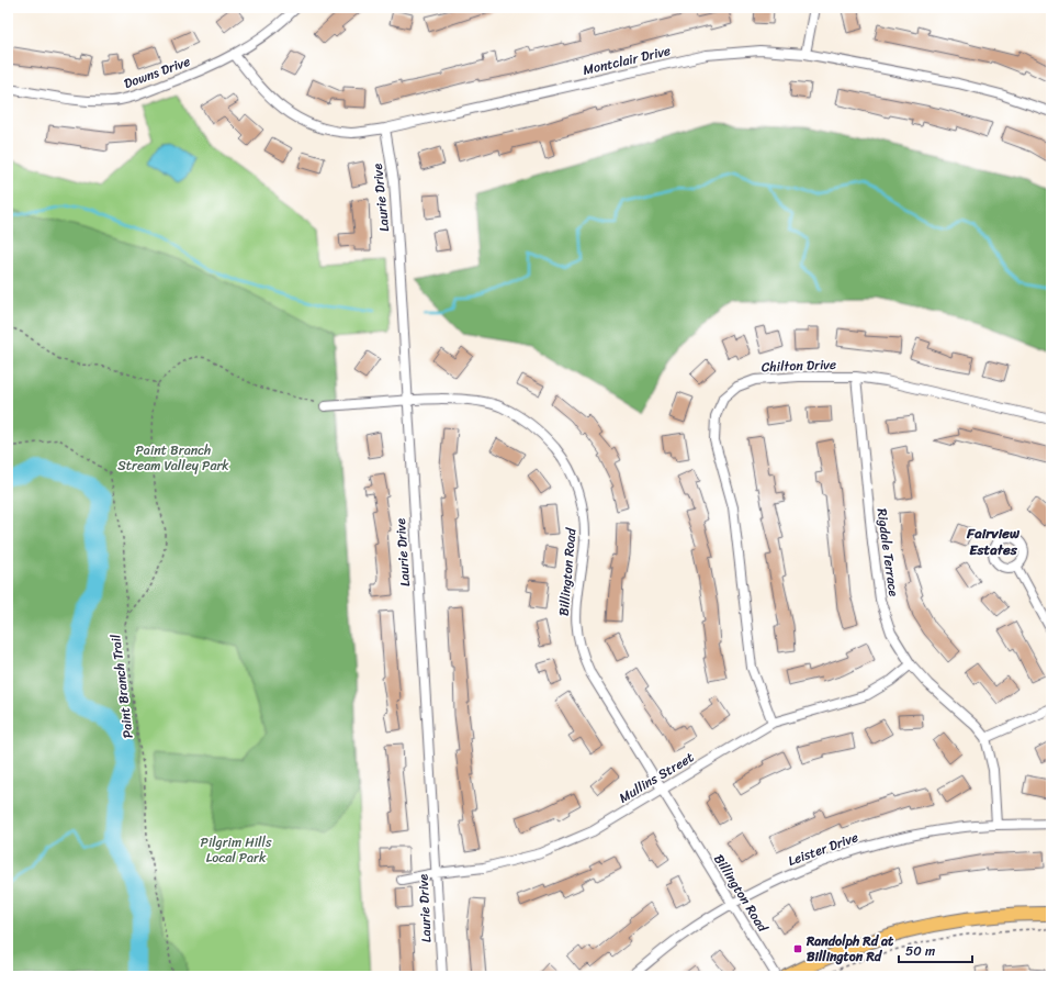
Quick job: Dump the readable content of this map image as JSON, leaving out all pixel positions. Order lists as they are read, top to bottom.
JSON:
{
  "streets": {
    "street": [
      "Montclair Drive",
      "Downs Drive",
      "Laurie Drive",
      "Chilton Drive",
      "Rigdale Terrace",
      "Billington Road",
      "Mullins Street",
      "Leister Drive"
    ],
    "path": ["Paint Branch Trail"]
  },
  "crossings": [
    ["Montclair Drive", "Downs Drive"],
    ["Montclair Drive", "Laurie Drive"],
    ["Laurie Drive", "Billington Road"],
    ["Laurie Drive", "Mullins Street"],
    ["Chilton Drive", "Rigdale Terrace"],
    ["Chilton Drive", "Mullins Street"],
    ["Rigdale Terrace", "Mullins Street"],
    ["Rigdale Terrace", "Leister Drive"],
    ["Billington Road", "Mullins Street"],
    ["Billington Road", "Leister Drive"]
  ],
  "districts": ["Fairview Estates"],
  "parks": ["Paint Branch Stream Valley Park", "Pilgrim Hills Local Park"],
  "places": {
    "transit": ["Randolph Rd at Billington Rd"]
  },
  "scale_bar": "50 m"
}
